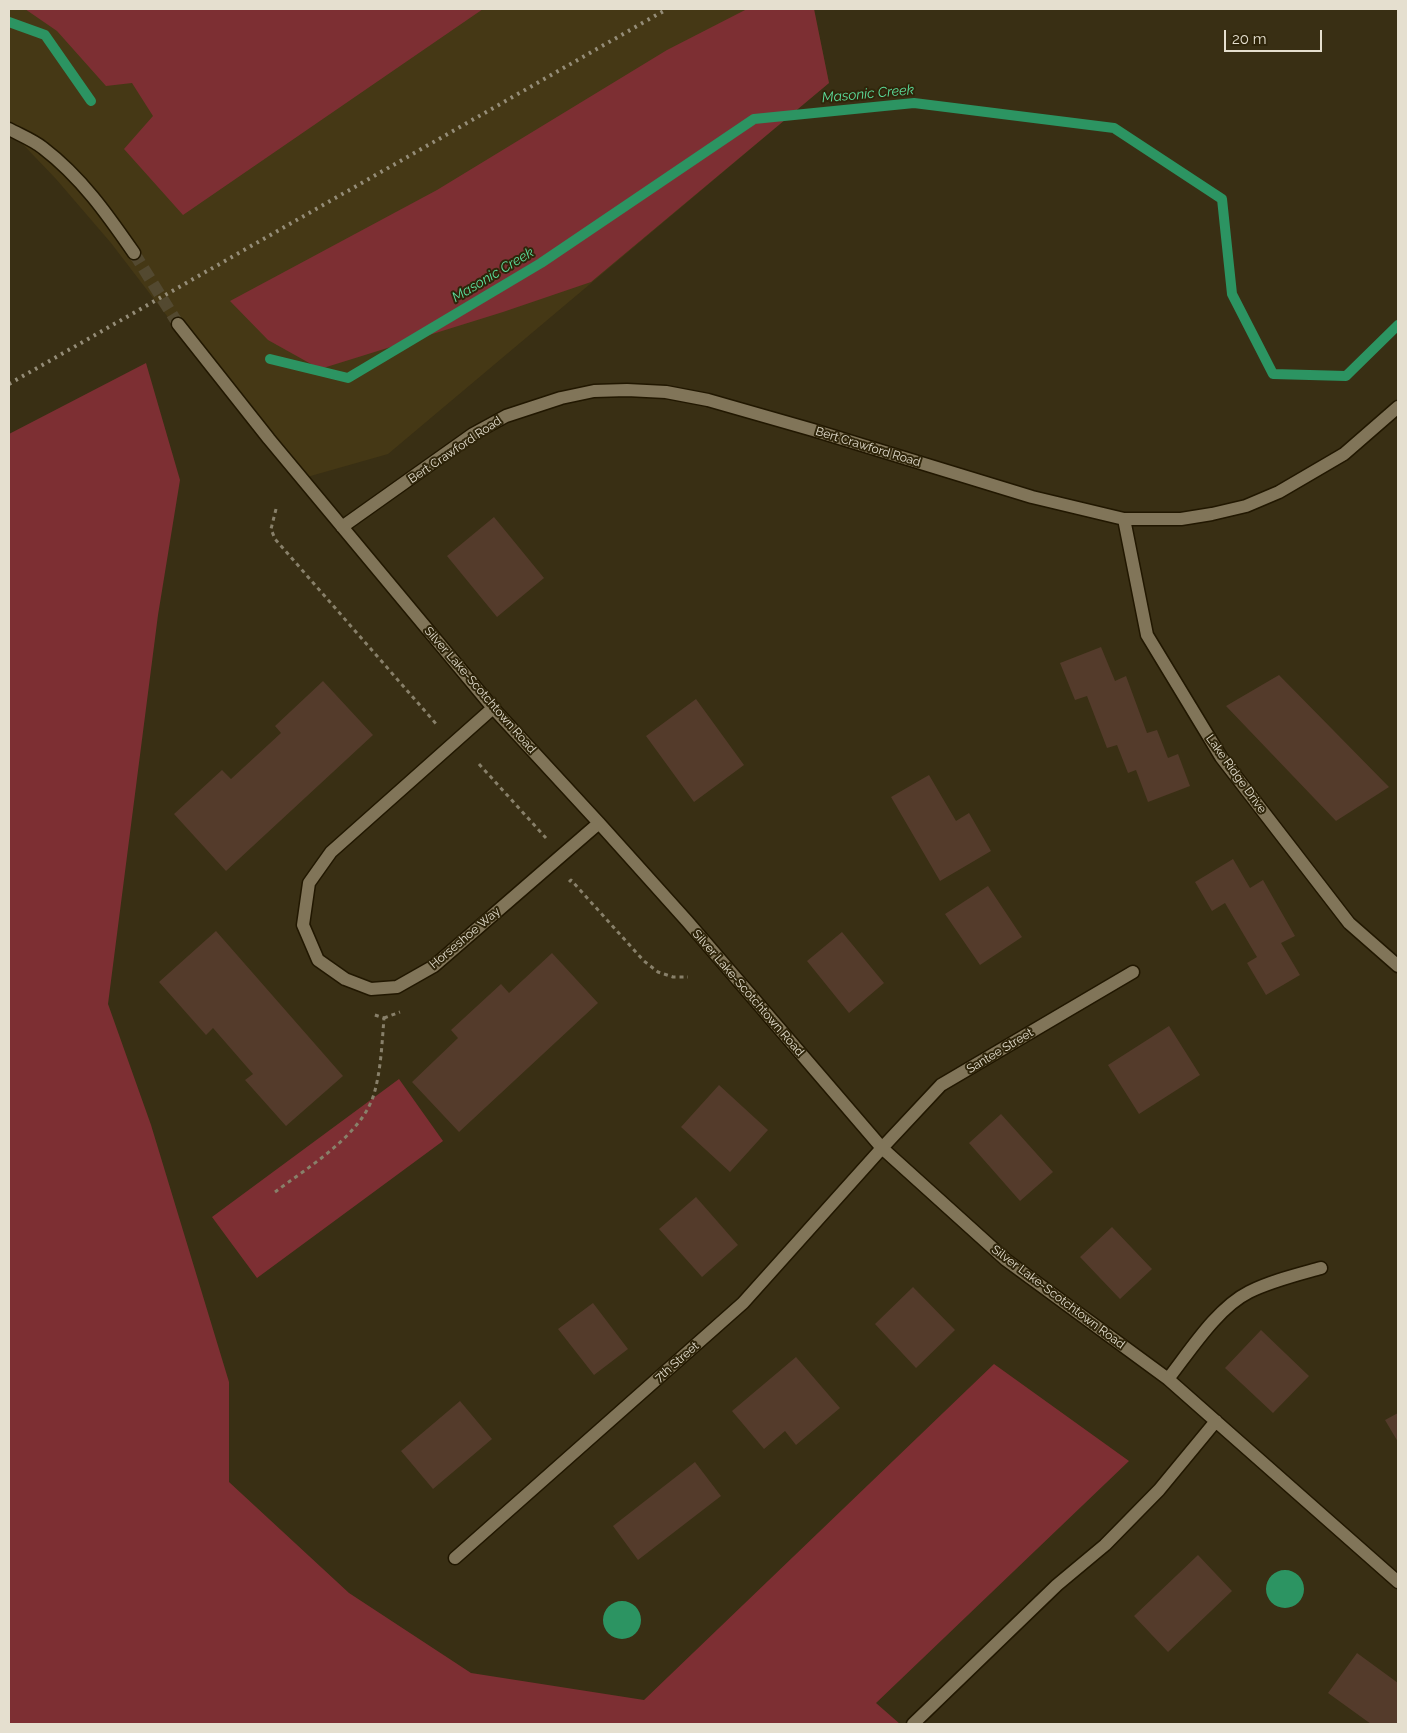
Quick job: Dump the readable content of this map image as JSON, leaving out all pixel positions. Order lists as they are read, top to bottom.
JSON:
{
  "streets": {
    "street": [
      "Bert Crawford Road",
      "Silver Lake-Scotchtown Road",
      "Lake Ridge Drive",
      "Horseshoe Way",
      "Santee Street",
      "7th Street"
    ]
  },
  "crossings": [
    ["Bert Crawford Road", "Silver Lake-Scotchtown Road"],
    ["Bert Crawford Road", "Lake Ridge Drive"],
    ["Silver Lake-Scotchtown Road", "Horseshoe Way"],
    ["Silver Lake-Scotchtown Road", "Santee Street"],
    ["Silver Lake-Scotchtown Road", "7th Street"],
    ["Santee Street", "7th Street"]
  ],
  "water": ["Masonic Creek"],
  "scale_bar": "20 m"
}
